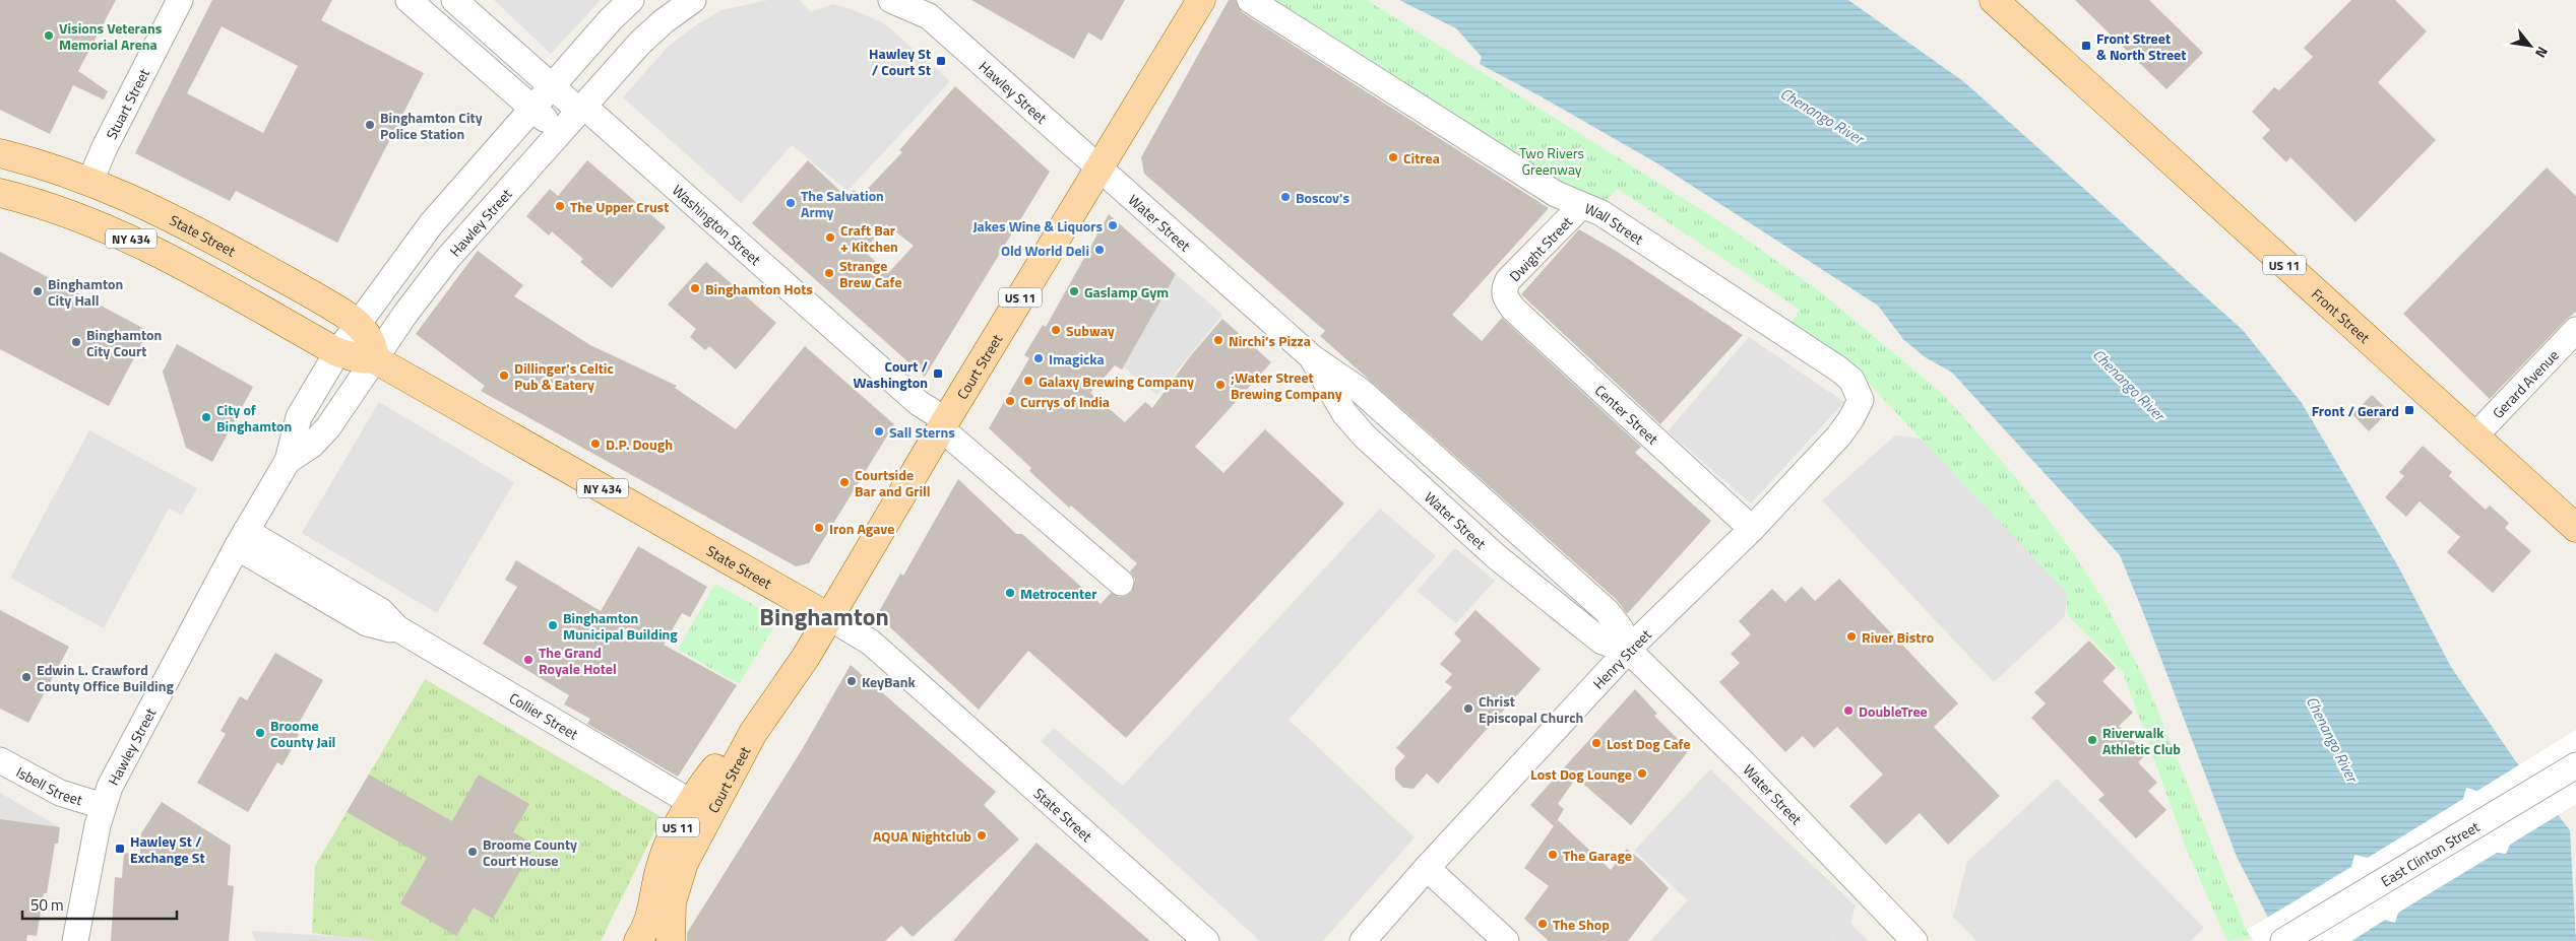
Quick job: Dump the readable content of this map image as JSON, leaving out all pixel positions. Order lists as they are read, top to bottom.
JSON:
{
  "streets": {
    "main road": [
      "State Street",
      "NY 434",
      "US 11",
      "Front Street",
      "Court Street"
    ],
    "street": [
      "Hawley Street",
      "Stuart Street",
      "Water Street",
      "Washington Street",
      "Wall Street",
      "Dwight Street",
      "Gerard Avenue",
      "Center Street",
      "Henry Street",
      "Collier Street",
      "Isbell Street",
      "East Clinton Street"
    ]
  },
  "crossings": [
    ["Hawley Street", "Water Street"],
    ["Hawley Street", "Washington Street"],
    ["Hawley Street", "State Street"],
    ["Hawley Street", "Court Street"],
    ["Hawley Street", "Collier Street"],
    ["Hawley Street", "Isbell Street"],
    ["Stuart Street", "State Street"],
    ["Water Street", "Court Street"],
    ["Water Street", "Henry Street"],
    ["Washington Street", "Court Street"],
    ["Wall Street", "Dwight Street"],
    ["Wall Street", "Henry Street"],
    ["State Street", "Court Street"],
    ["Dwight Street", "Center Street"],
    ["Front Street", "Gerard Avenue"],
    ["Court Street", "Collier Street"],
    ["Center Street", "Henry Street"]
  ],
  "districts": ["Binghamton"],
  "water": ["Chenango River"],
  "parks": ["Two Rivers Greenway"],
  "places": {
    "other": [
      "Visions Veterans Memorial Arena",
      "Binghamton City Police Station",
      "Citrea",
      "Boscov's",
      "The Salvation Army",
      "The Upper Crust",
      "Jakes Wine & Liquors",
      "Craft Bar + Kitchen",
      "Old World Deli",
      "Strange Brew Cafe",
      "Binghamton Hots",
      "Binghamton City Hall",
      "Gaslamp Gym",
      "Subway",
      "Nirchi's Pizza",
      "Binghamton City Court",
      "Imagicka",
      "Dillinger's Celtic Pub & Eatery",
      "Galaxy Brewing Company",
      ";Water Street Brewing Company",
      "Currys of India",
      "City of Binghamton",
      "Sall Sterns",
      "D.P. Dough",
      "Courtside Bar and Grill",
      "Iron Agave",
      "Metrocenter",
      "Binghamton Municipal Building",
      "River Bistro",
      "The Grand Royale Hotel",
      "Edwin L. Crawford County Office Building",
      "KeyBank",
      "Christ Episcopal Church",
      "DoubleTree",
      "Broome County Jail",
      "Riverwalk Athletic Club",
      "Lost Dog Cafe",
      "Lost Dog Lounge",
      "AQUA Nightclub",
      "Broome County Court House",
      "The Garage",
      "The Shop"
    ],
    "transit": [
      "Front Street & North Street",
      "Hawley St / Court St",
      "Court / Washington",
      "Front / Gerard",
      "Hawley St / Exchange St"
    ]
  },
  "scale_bar": "50 m",
  "north": "bottom right"
}
